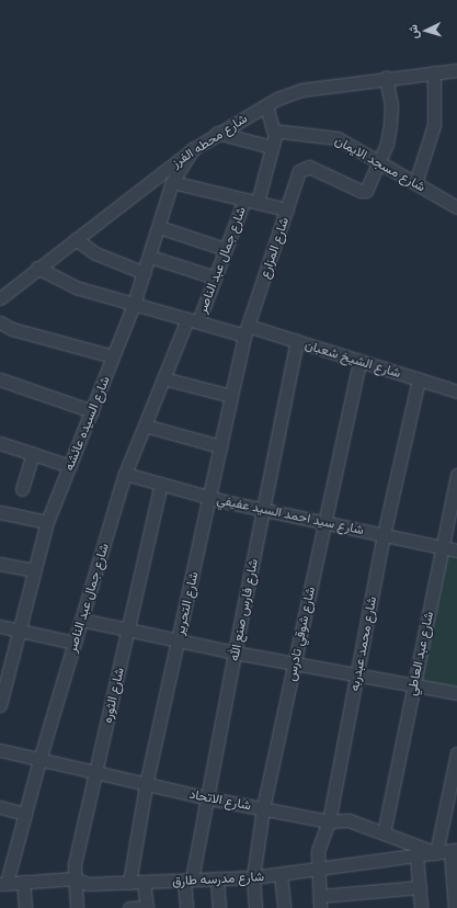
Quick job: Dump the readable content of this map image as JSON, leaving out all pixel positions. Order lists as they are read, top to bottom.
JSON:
{
  "streets": {
    "street": [
      "شارع محطه الفرز",
      "شارع مسجد الايمان",
      "شارع المزارع",
      "شارع جمال عبد الناصر",
      "شارع الشيخ شعبان",
      "شارع السيده عائشه",
      "شارع سيد احمد السيد عفيفي",
      "شارع التحرير",
      "شارع فارس صنع الله",
      "شارع شوقي تادرس",
      "شارع محمد عبدربه",
      "شارع عبد العاطي",
      "شارع الثوره",
      "شارع الاتحاد",
      "شارع مدرسه طارق"
    ]
  },
  "crossings": [
    ["شارع محطه الفرز", "شارع الشيخ شعبان"],
    ["شارع محطه الفرز", "شارع السيده عائشه"],
    ["شارع مسجد الايمان", "شارع المزارع"],
    ["شارع مسجد الايمان", "شارع جمال عبد الناصر"],
    ["شارع المزارع", "شارع الشيخ شعبان"],
    ["شارع المزارع", "شارع التحرير"],
    ["شارع جمال عبد الناصر", "شارع الشيخ شعبان"],
    ["شارع جمال عبد الناصر", "شارع سيد احمد السيد عفيفي"],
    ["شارع جمال عبد الناصر", "شارع الاتحاد"],
    ["شارع جمال عبد الناصر", "شارع مدرسه طارق"],
    ["شارع الشيخ شعبان", "شارع السيده عائشه"],
    ["شارع الشيخ شعبان", "شارع التحرير"],
    ["شارع الشيخ شعبان", "شارع فارس صنع الله"],
    ["شارع الشيخ شعبان", "شارع شوقي تادرس"],
    ["شارع الشيخ شعبان", "شارع محمد عبدربه"],
    ["شارع سيد احمد السيد عفيفي", "شارع التحرير"],
    ["شارع سيد احمد السيد عفيفي", "شارع فارس صنع الله"],
    ["شارع سيد احمد السيد عفيفي", "شارع شوقي تادرس"],
    ["شارع سيد احمد السيد عفيفي", "شارع محمد عبدربه"],
    ["شارع سيد احمد السيد عفيفي", "شارع عبد العاطي"],
    ["شارع سيد احمد السيد عفيفي", "شارع الثوره"],
    ["شارع التحرير", "شارع الاتحاد"],
    ["شارع التحرير", "شارع مدرسه طارق"],
    ["شارع فارس صنع الله", "شارع الاتحاد"],
    ["شارع فارس صنع الله", "شارع مدرسه طارق"],
    ["شارع شوقي تادرس", "شارع الاتحاد"],
    ["شارع شوقي تادرس", "شارع مدرسه طارق"],
    ["شارع محمد عبدربه", "شارع الاتحاد"],
    ["شارع محمد عبدربه", "شارع مدرسه طارق"],
    ["شارع عبد العاطي", "شارع الاتحاد"],
    ["شارع الثوره", "شارع الاتحاد"],
    ["شارع الثوره", "شارع مدرسه طارق"],
    ["شارع الاتحاد", "شارع مدرسه طارق"]
  ],
  "north": "left"
}
